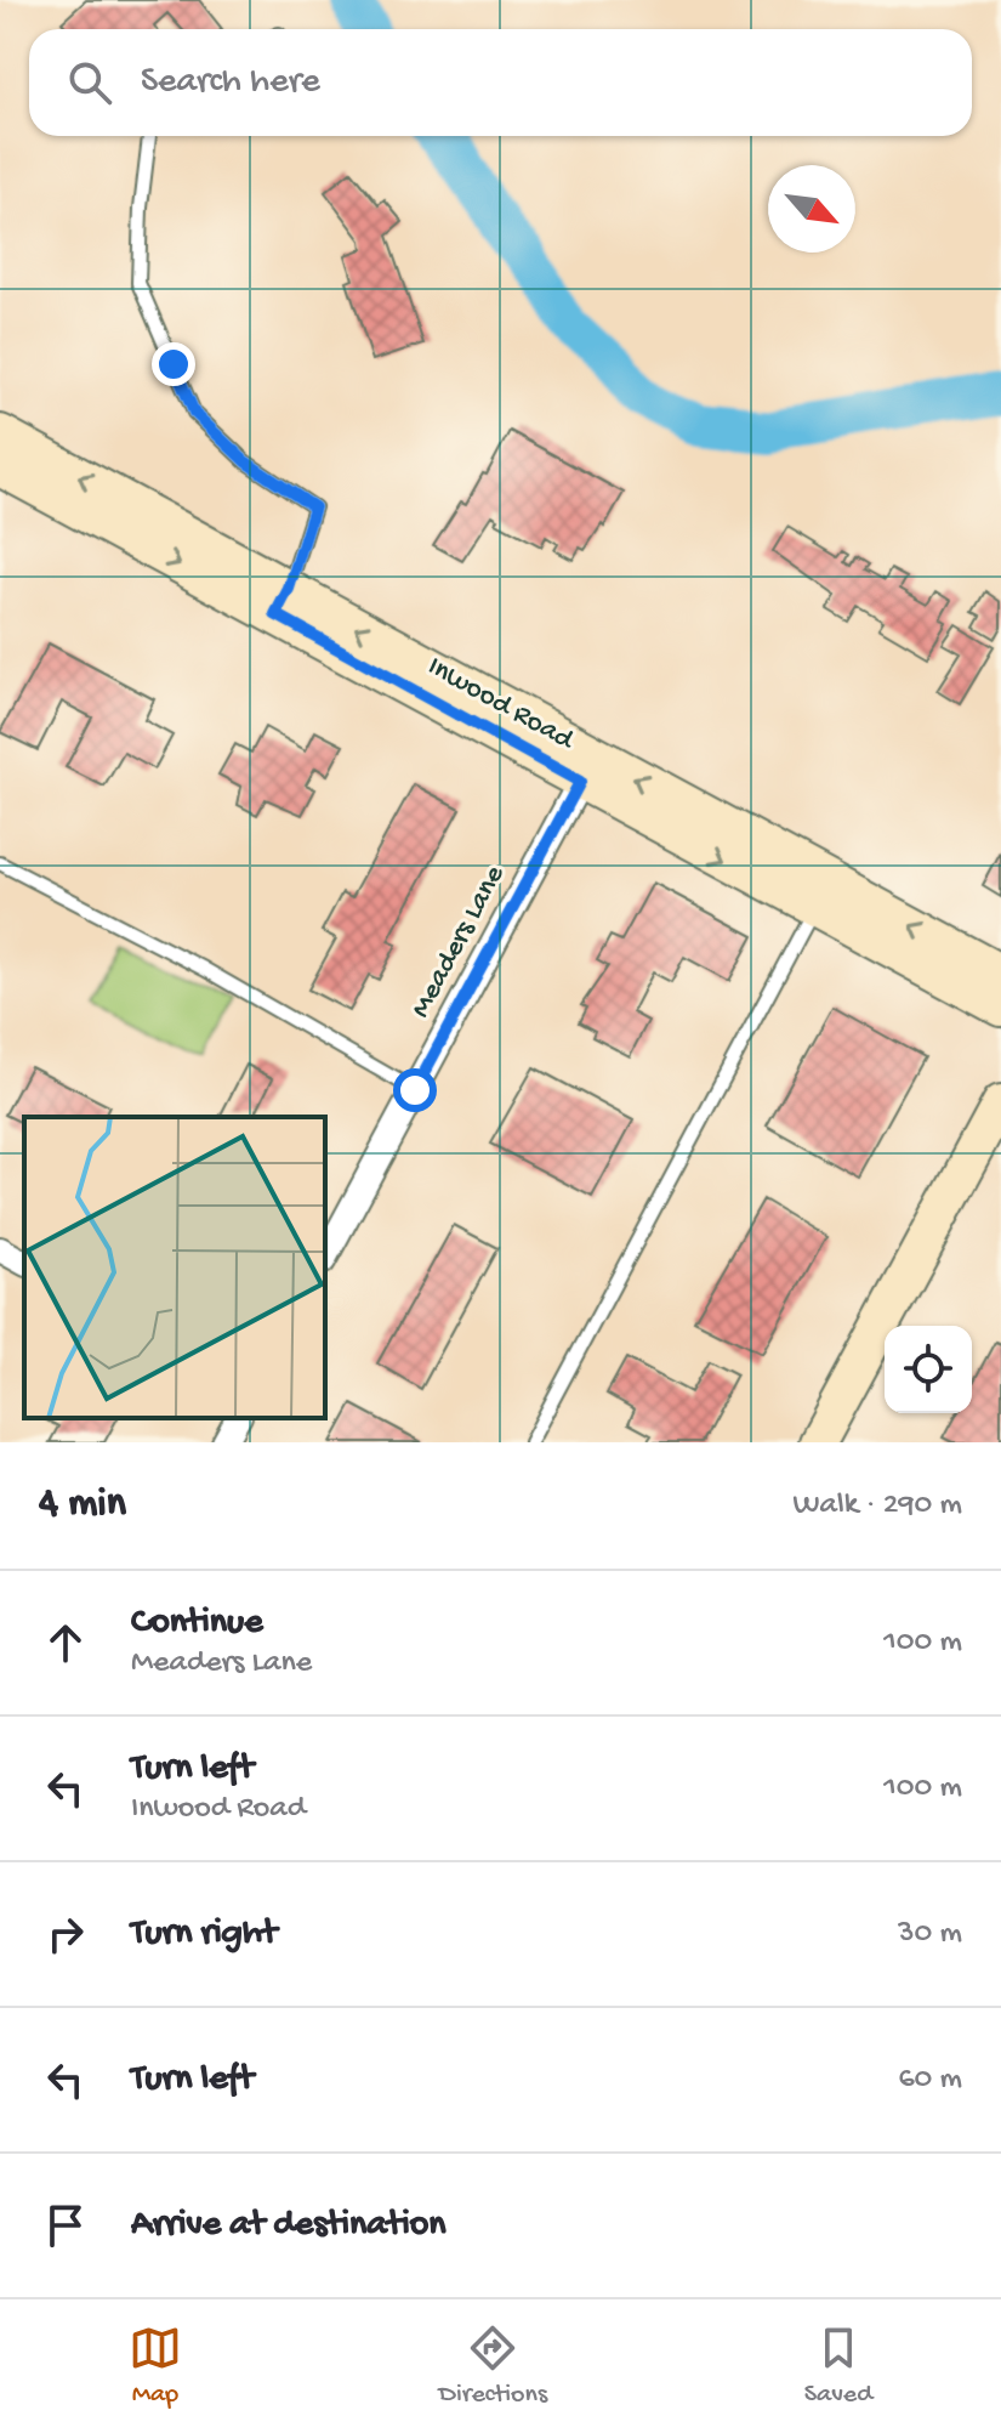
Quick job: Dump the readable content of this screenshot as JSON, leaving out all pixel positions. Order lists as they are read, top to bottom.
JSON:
{
  "streets": {
    "main road": ["Inwood Road"],
    "street": ["Meaders Lane"]
  },
  "crossings": [
    ["Inwood Road", "Meaders Lane"]
  ],
  "north": "bottom right",
  "page": {
    "search": "Search here",
    "heading": ["4 min", "Walk · 290 m"],
    "list": [
      ["Continue", "Meaders Lane", "100 m"],
      ["Turn left", "Inwood Road", "100 m"],
      ["Turn right", "30 m"],
      ["Turn left", "60 m"],
      "Arrive at destination"
    ],
    "nav": ["Map", "Directions", "Saved"]
  }
}
